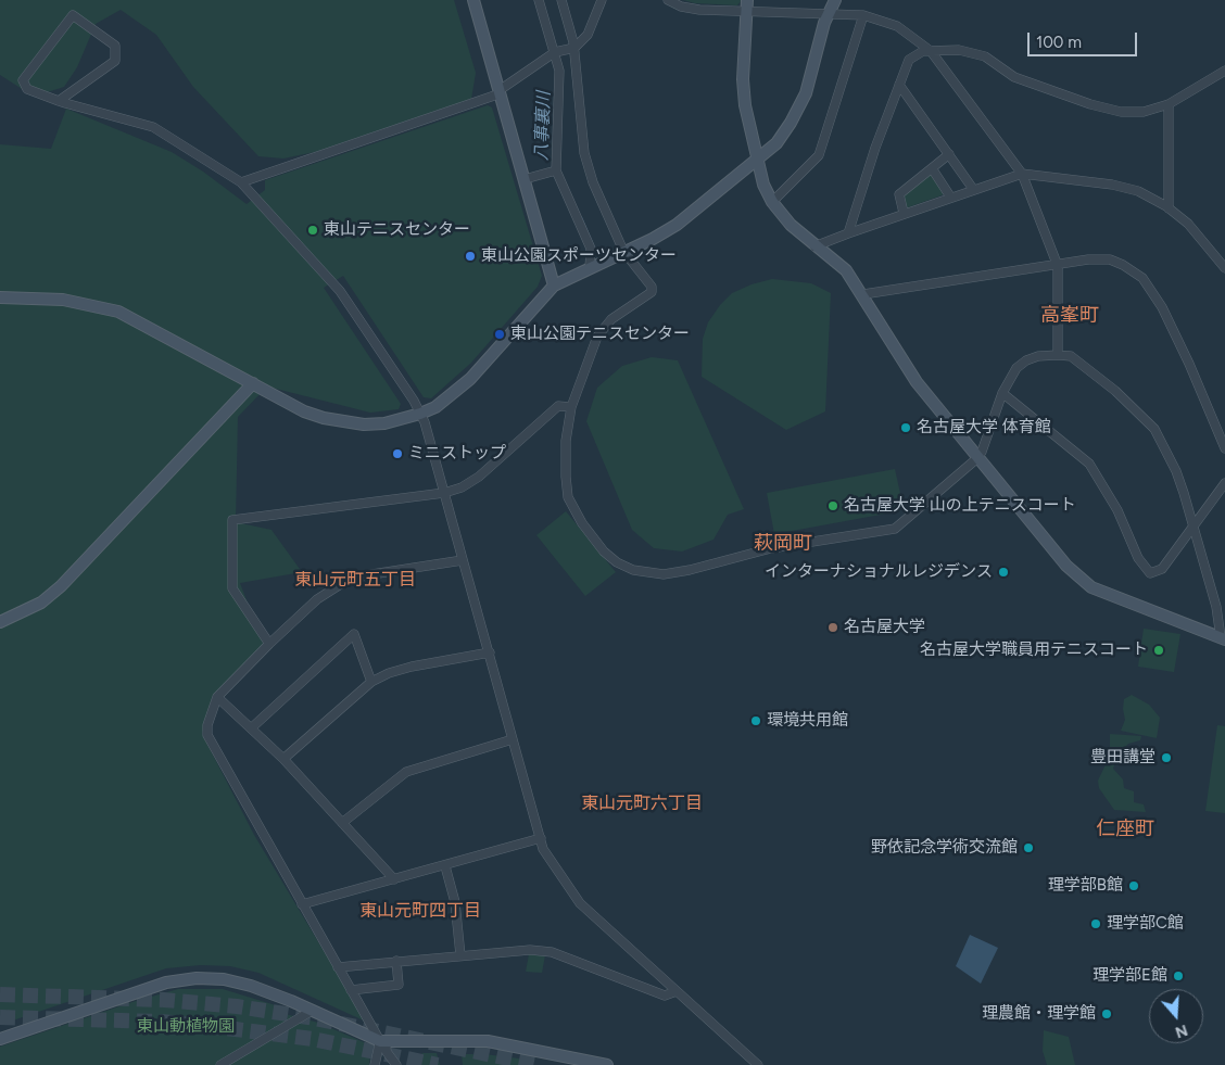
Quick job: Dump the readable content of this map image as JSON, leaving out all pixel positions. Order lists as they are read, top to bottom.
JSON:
{
  "districts": [
    "高峯町",
    "萩岡町",
    "東山元町五丁目",
    "東山元町六丁目",
    "仁座町",
    "東山元町四丁目"
  ],
  "water": ["八事裏川"],
  "parks": ["東山動植物園"],
  "places": [
    "東山テニスセンター",
    "東山公園スポーツセンター",
    "東山公園テニスセンター",
    "名古屋大学 体育館",
    "ミニストップ",
    "名古屋大学 山の上テニスコート",
    "インターナショナルレジデンス",
    "名古屋大学",
    "名古屋大学職員用テニスコート",
    "環境共用館",
    "豊田講堂",
    "野依記念学術交流館",
    "理学部B館",
    "理学部C館",
    "理学部E館",
    "理農館・理学館"
  ],
  "scale_bar": "100 m",
  "north": "bottom"
}
